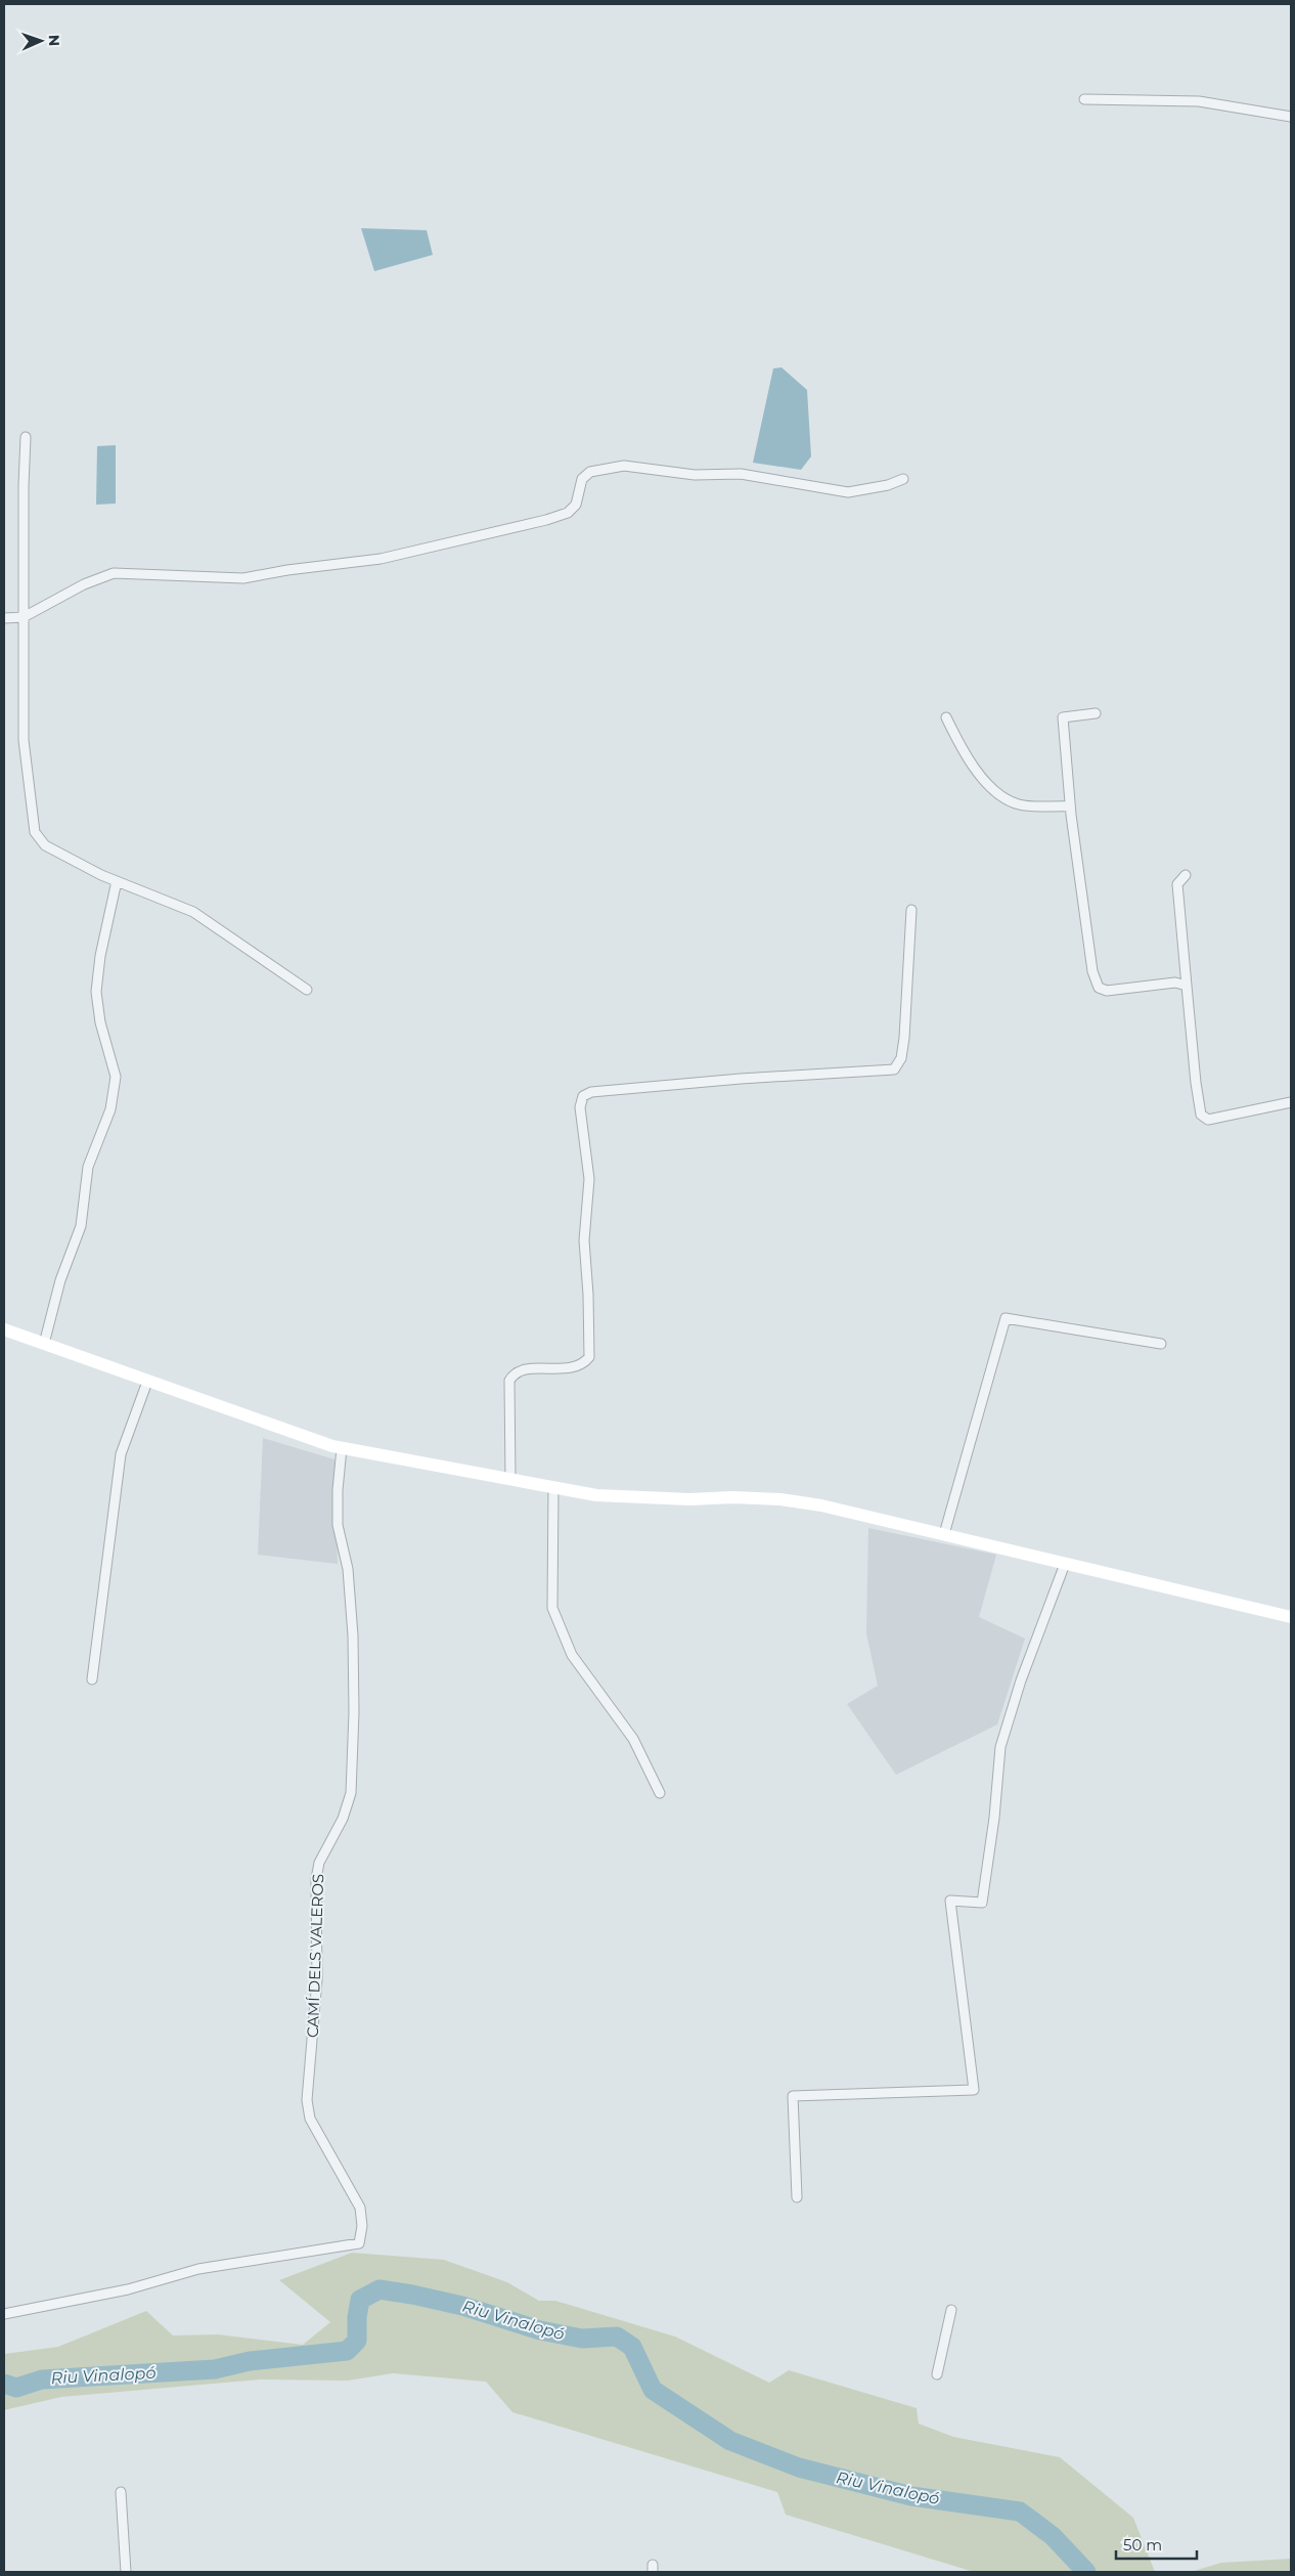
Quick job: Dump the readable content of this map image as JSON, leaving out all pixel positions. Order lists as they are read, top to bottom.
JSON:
{
  "streets": {
    "street": ["CAMÍ DELS VALEROS"]
  },
  "water": ["Riu Vinalopó"],
  "scale_bar": "50 m",
  "north": "right"
}
